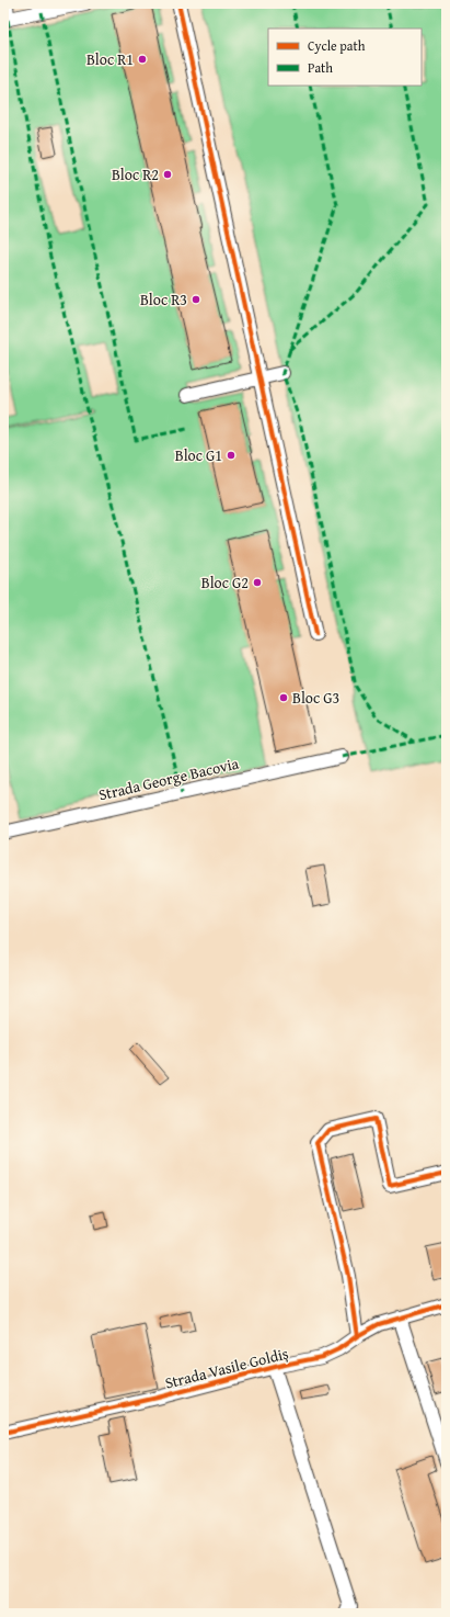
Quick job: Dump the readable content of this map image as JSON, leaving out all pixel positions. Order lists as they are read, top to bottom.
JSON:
{
  "streets": {
    "street": ["Strada George Bacovia", "Strada Vasile Goldiș"]
  },
  "places": [
    "Bloc R1",
    "Bloc R2",
    "Bloc R3",
    "Bloc G1",
    "Bloc G2",
    "Bloc G3"
  ],
  "legend": ["Cycle path", "Path"]
}
